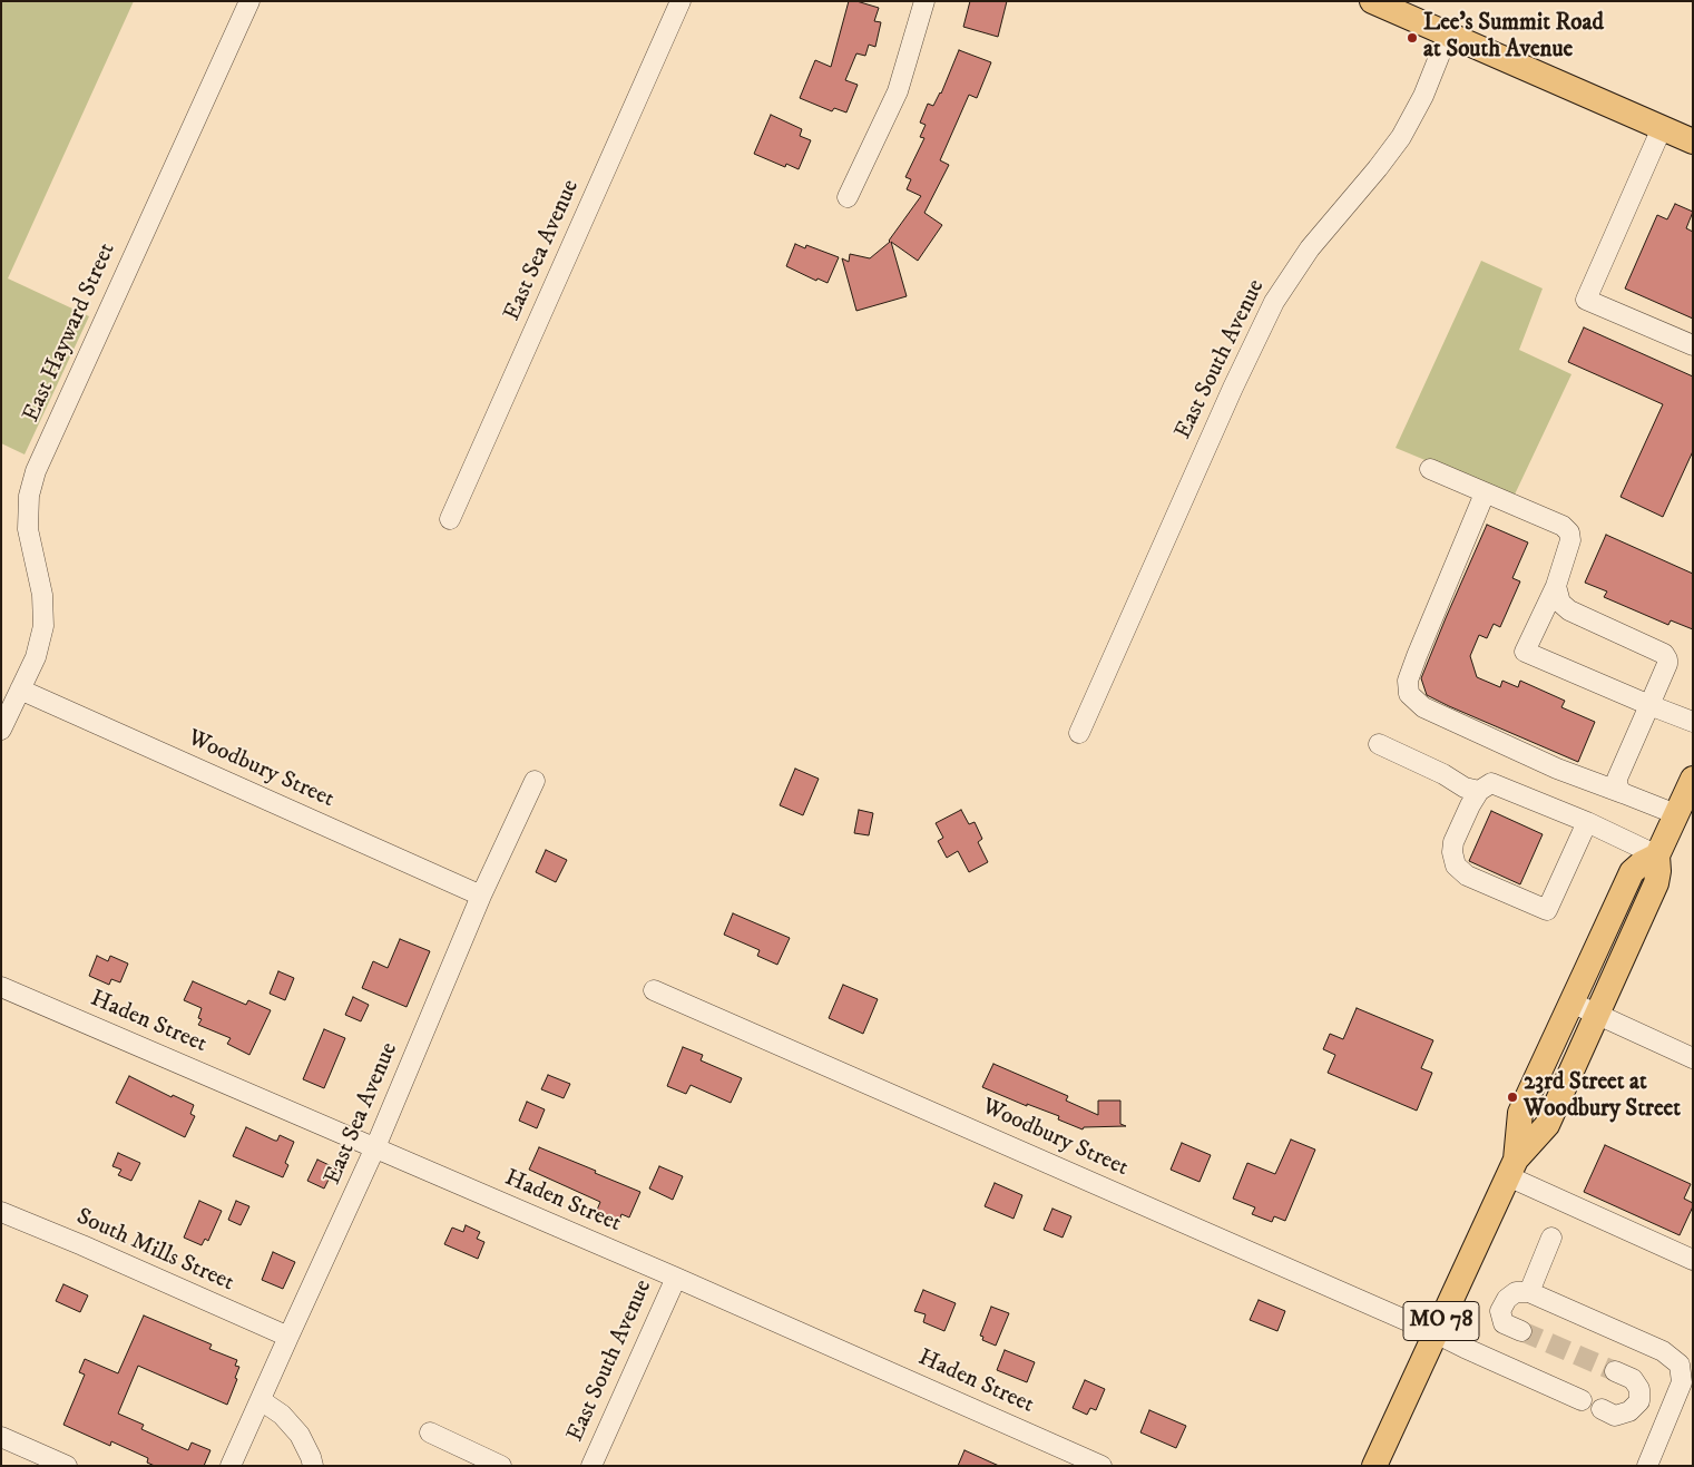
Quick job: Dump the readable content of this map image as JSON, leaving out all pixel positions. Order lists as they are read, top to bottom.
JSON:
{
  "streets": {
    "main road": ["MO 78"],
    "street": [
      "East Sea Avenue",
      "East Hayward Street",
      "East South Avenue",
      "Woodbury Street",
      "Haden Street",
      "South Mills Street"
    ]
  },
  "crossings": [
    ["East Sea Avenue", "Woodbury Street"],
    ["East Sea Avenue", "Haden Street"],
    ["East Sea Avenue", "South Mills Street"],
    ["East Hayward Street", "Woodbury Street"],
    ["East South Avenue", "Haden Street"],
    ["Woodbury Street", "MO 78"]
  ],
  "places": ["Lee's Summit Road at South Avenue", "23rd Street at Woodbury Street"]
}
